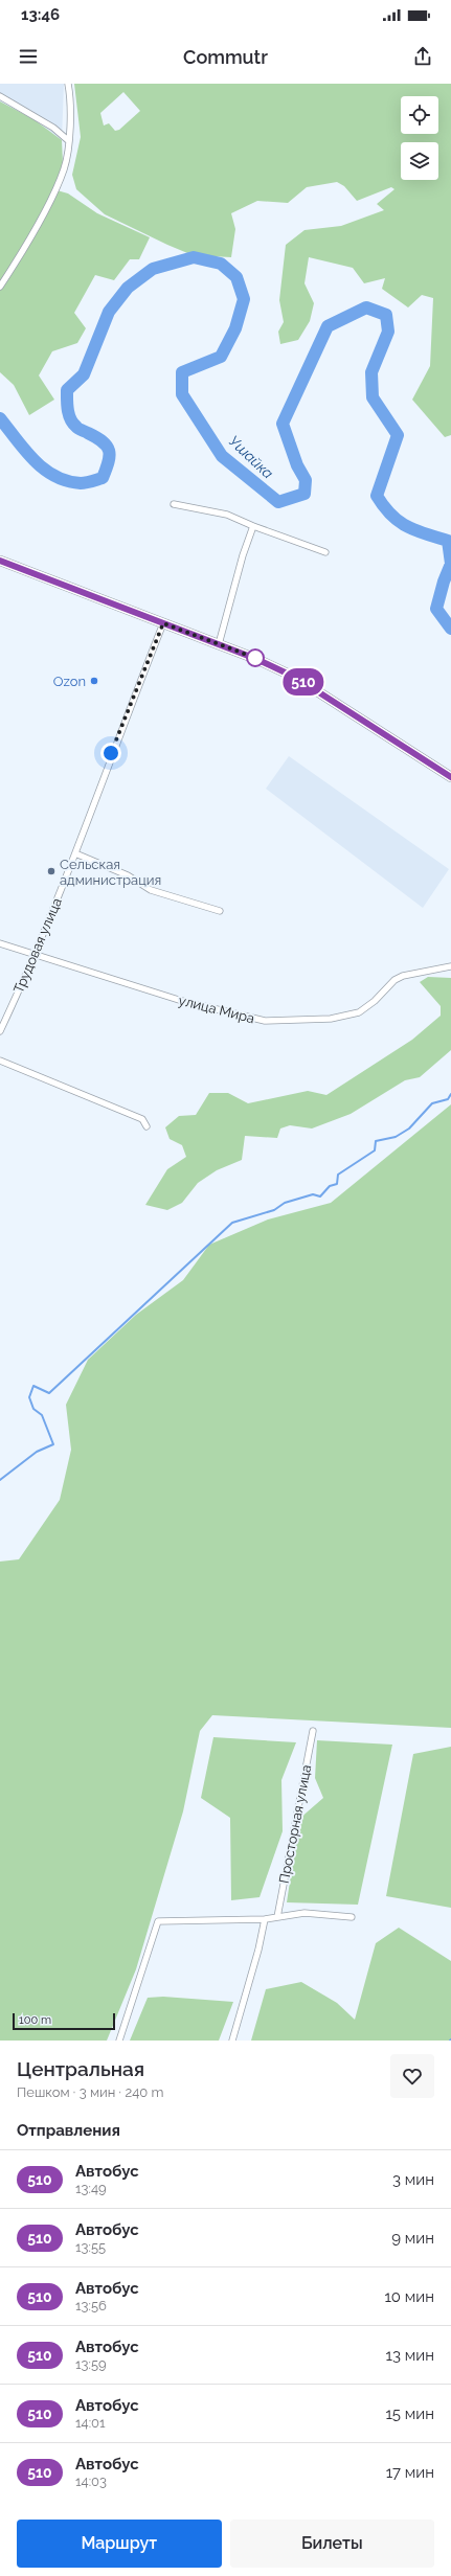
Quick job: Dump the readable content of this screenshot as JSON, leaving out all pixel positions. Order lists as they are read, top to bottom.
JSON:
{
  "streets": {
    "street": ["Трудовая улица", "улица Мира", "Просторная улица"]
  },
  "crossings": [
    ["Трудовая улица", "улица Мира"]
  ],
  "water": ["Ушайка"],
  "places": ["Ozon", "Сельская администрация"],
  "lines": ["bus line 510"],
  "scale_bar": "100 m",
  "page": {
    "status": "13:46",
    "header": "Commutr",
    "on_map": "510",
    "scale": "100 m",
    "heading": [
      ["Центральная", "Пешком · 3 мин · 240 m"],
      "Отправления"
    ],
    "list": [
      {
        "mark": "510",
        "name": "Автобус",
        "note": "13:49",
        "value": "3 мин"
      },
      {
        "mark": "510",
        "name": "Автобус",
        "note": "13:55",
        "value": "9 мин"
      },
      {
        "mark": "510",
        "name": "Автобус",
        "note": "13:56",
        "value": "10 мин"
      },
      {
        "mark": "510",
        "name": "Автобус",
        "note": "13:59",
        "value": "13 мин"
      },
      {
        "mark": "510",
        "name": "Автобус",
        "note": "14:01",
        "value": "15 мин"
      },
      {
        "mark": "510",
        "name": "Автобус",
        "note": "14:03",
        "value": "17 мин"
      }
    ],
    "buttons": ["Маршрут", "Билеты"]
  }
}
